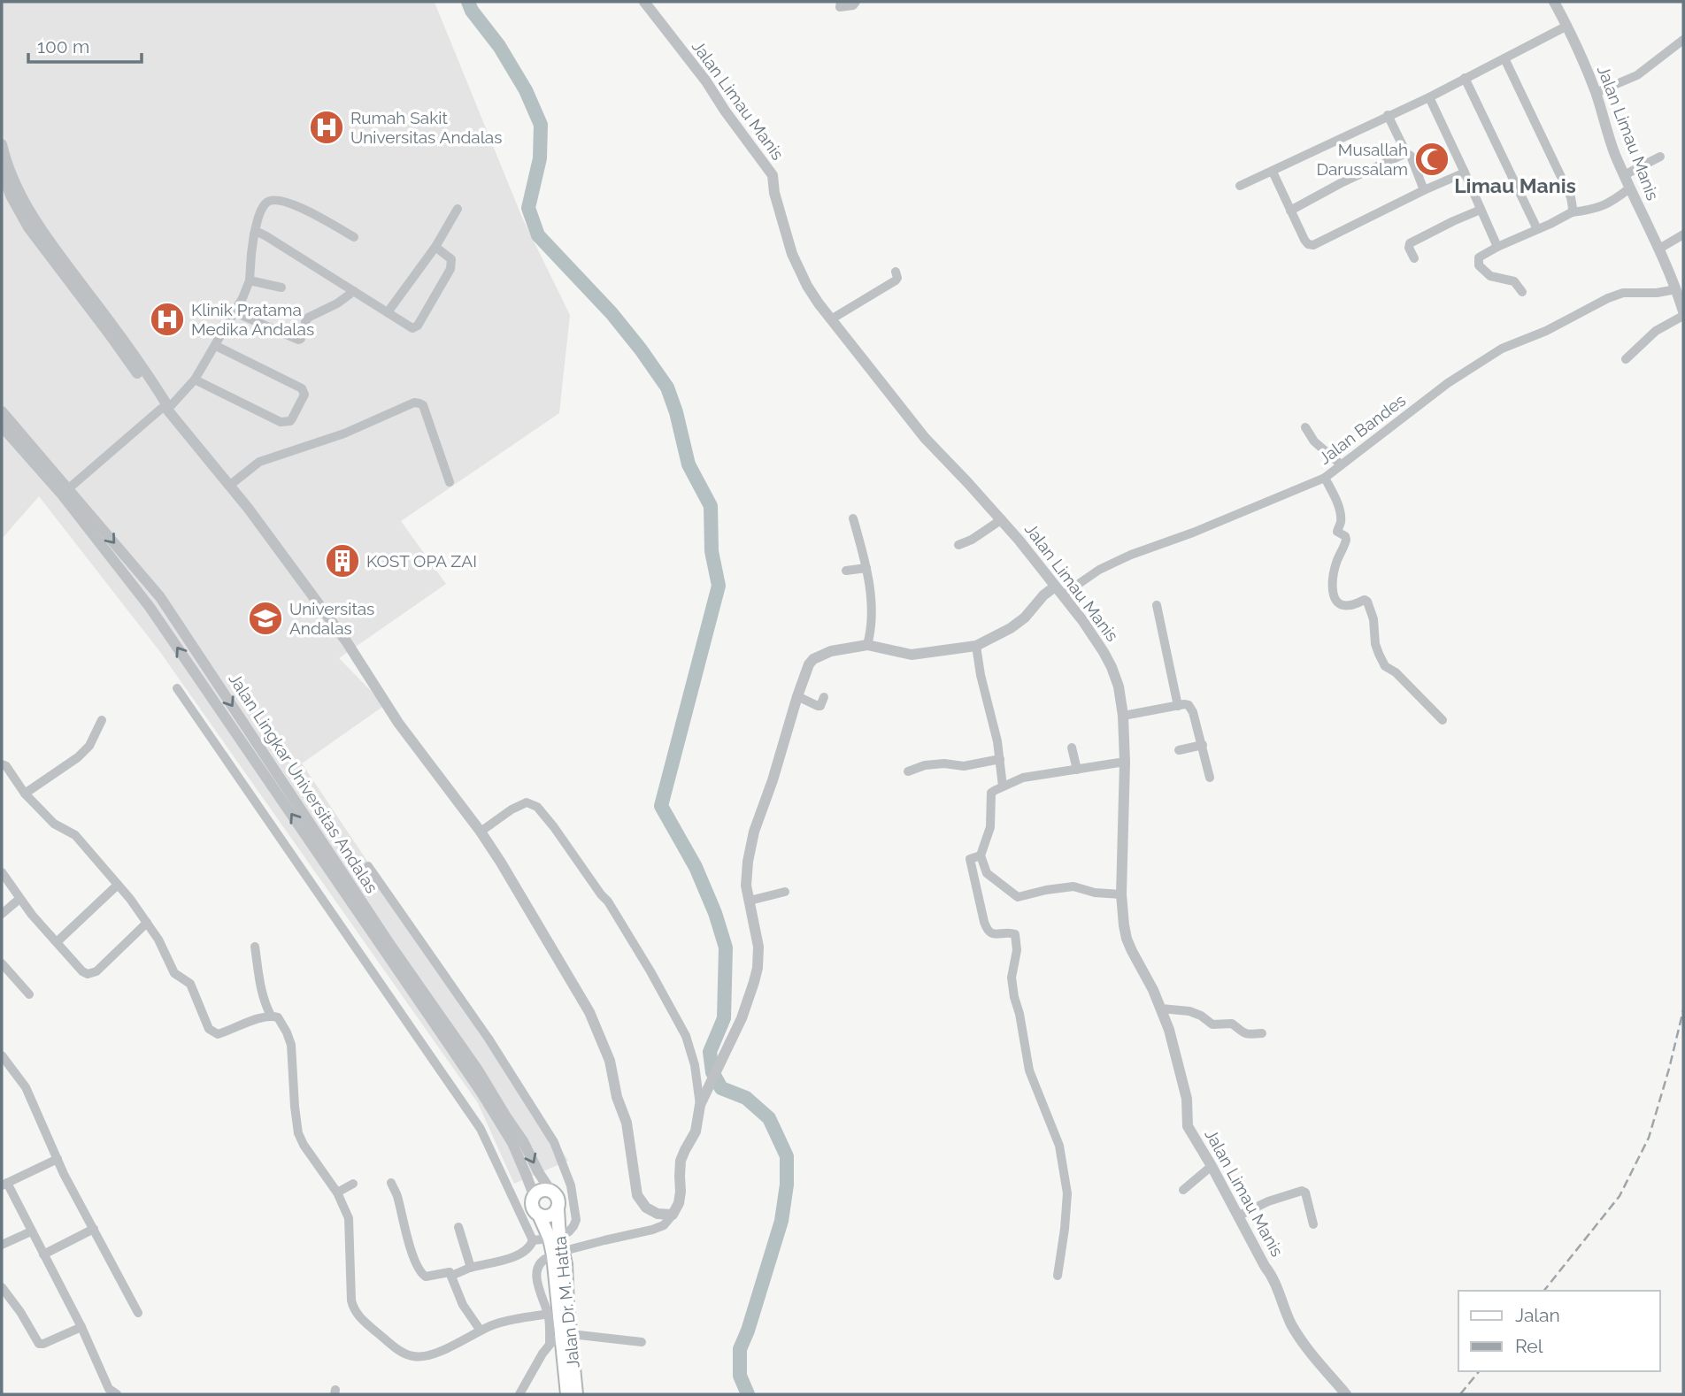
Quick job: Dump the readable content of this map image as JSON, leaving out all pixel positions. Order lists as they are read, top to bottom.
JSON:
{
  "streets": {
    "main road": ["Jalan Dr. M. Hatta"],
    "street": ["Jalan Limau Manis", "Jalan Bandes", "Jalan Lingkar Universitas Andalas"]
  },
  "crossings": [
    ["Jalan Limau Manis", "Jalan Bandes"],
    ["Jalan Lingkar Universitas Andalas", "Jalan Dr. M. Hatta"]
  ],
  "districts": ["Limau Manis"],
  "places": {
    "hospital": ["Rumah Sakit Universitas Andalas", "Klinik Pratama Medika Andalas"],
    "mosque": ["Musallah Darussalam"],
    "building": ["KOST OPA ZAI"],
    "school or university": ["Universitas Andalas"]
  },
  "legend": ["Jalan", "Rel"],
  "scale_bar": "100 m"
}
